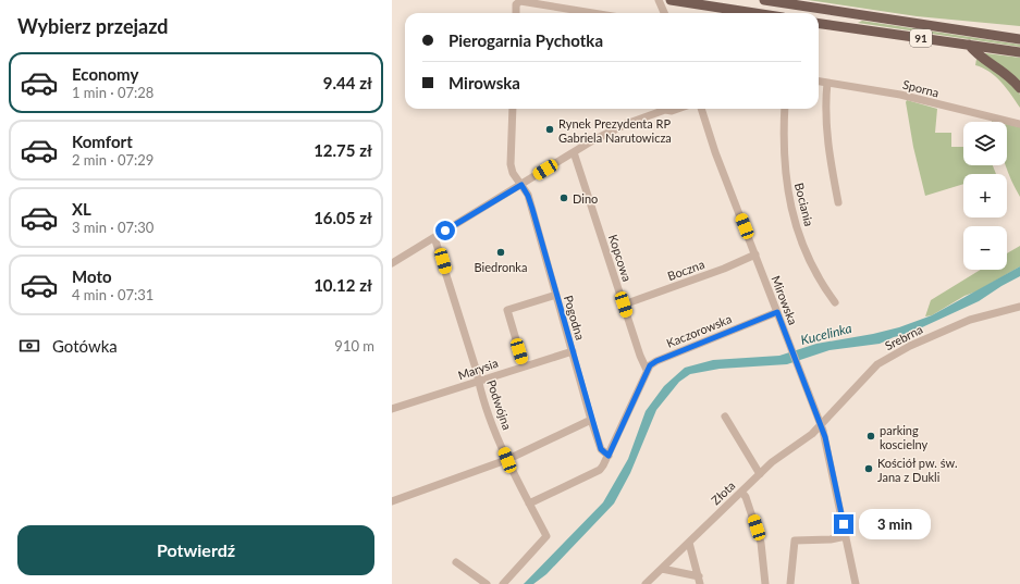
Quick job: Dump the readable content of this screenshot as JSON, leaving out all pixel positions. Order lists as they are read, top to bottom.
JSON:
{
  "streets": {
    "main road": ["91"],
    "street": [
      "Sporna",
      "Bociania",
      "Kopcowa",
      "Boczna",
      "Mirowska",
      "Pogodna",
      "Kaczorowska",
      "Srebrna",
      "Marysia",
      "Podwójna",
      "Złota"
    ]
  },
  "crossings": [
    ["Kopcowa", "Boczna"],
    ["Kopcowa", "Kaczorowska"],
    ["Boczna", "Mirowska"],
    ["Mirowska", "Kaczorowska"],
    ["Mirowska", "Srebrna"],
    ["Mirowska", "Złota"],
    ["Pogodna", "Marysia"],
    ["Srebrna", "Złota"],
    ["Marysia", "Podwójna"]
  ],
  "water": ["Kucelinka"],
  "places": [
    "Rynek Prezydenta RP Gabriela Narutowicza",
    "Dino",
    "Biedronka",
    "parking koscielny",
    "Kościół pw. św. Jana z Dukli"
  ],
  "page": {
    "heading": "Wybierz przejazd",
    "banner": ["Pierogarnia Pychotka", "Mirowska"],
    "list": [
      {
        "name": "Economy",
        "note": "1 min · 07:28",
        "value": "9.44 zł"
      },
      {
        "name": "Komfort",
        "note": "2 min · 07:29",
        "value": "12.75 zł"
      },
      {
        "name": "XL",
        "note": "3 min · 07:30",
        "value": "16.05 zł"
      },
      {
        "name": "Moto",
        "note": "4 min · 07:31",
        "value": "10.12 zł"
      }
    ],
    "map_buttons": ["+", "−"],
    "pay": ["Gotówka", "910 m"],
    "bubble": "3 min",
    "buttons": "Potwierdź"
  }
}
